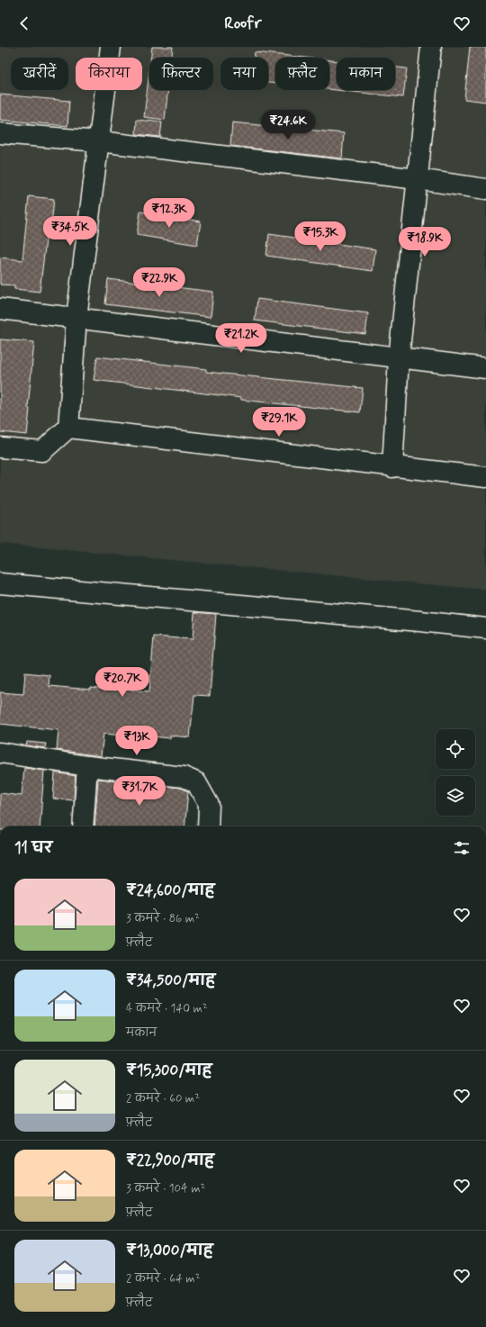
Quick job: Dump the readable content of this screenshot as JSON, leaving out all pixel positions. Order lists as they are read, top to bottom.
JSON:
{
  "page": {
    "header": "Roofr",
    "chip": [
      "खरीदें",
      "किराया",
      "फ़िल्टर",
      "नया",
      "फ़्लैट",
      "मकान"
    ],
    "price": [
      "₹24.6K",
      "₹12.3K",
      "₹34.5K",
      "₹15.3K",
      "₹18.9K",
      "₹22.9K",
      "₹21.2K",
      "₹29.1K",
      "₹20.7K",
      "₹13K",
      "₹31.7K"
    ],
    "heading": "11 घर",
    "list": [
      {
        "name": "₹24,600/माह",
        "note": "3 कमरे · 86 m² · फ़्लैट"
      },
      {
        "name": "₹34,500/माह",
        "note": "4 कमरे · 140 m² · मकान"
      },
      {
        "name": "₹15,300/माह",
        "note": "2 कमरे · 60 m² · फ़्लैट"
      },
      {
        "name": "₹22,900/माह",
        "note": "3 कमरे · 104 m² · फ़्लैट"
      },
      {
        "name": "₹13,000/माह",
        "note": "2 कमरे · 64 m² · फ़्लैट"
      }
    ]
  }
}
